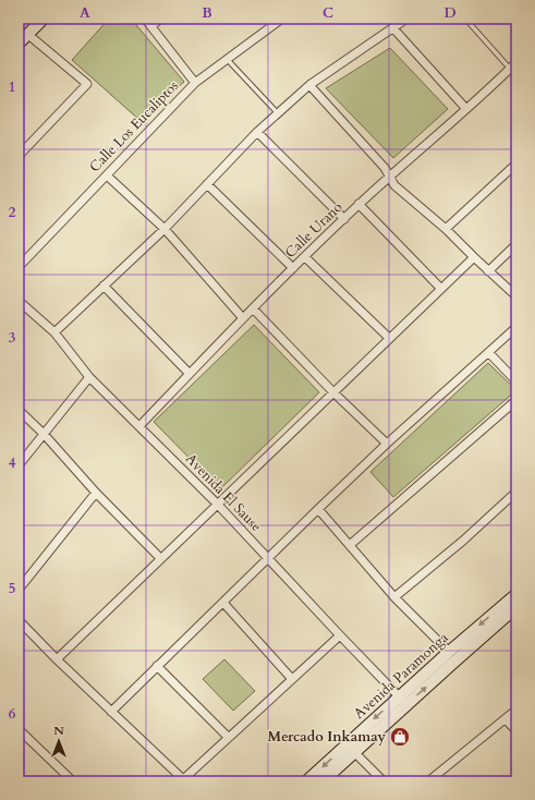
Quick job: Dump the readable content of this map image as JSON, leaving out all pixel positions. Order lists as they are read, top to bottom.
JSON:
{
  "streets": {
    "street": [
      "Calle Los Eucaliptos",
      "Calle Urano",
      "Avenida El Sause",
      "Avenida Paramonga"
    ]
  },
  "crossings": [
    ["Calle Urano", "Avenida El Sause"],
    ["Avenida El Sause", "Avenida Paramonga"]
  ],
  "places": {
    "shop": ["Mercado Inkamay"]
  },
  "north": "top",
  "grid": {
    "columns": [
      "A",
      "B",
      "C",
      "D"
    ],
    "rows": [
      "1",
      "2",
      "3",
      "4",
      "5",
      "6"
    ]
  }
}
